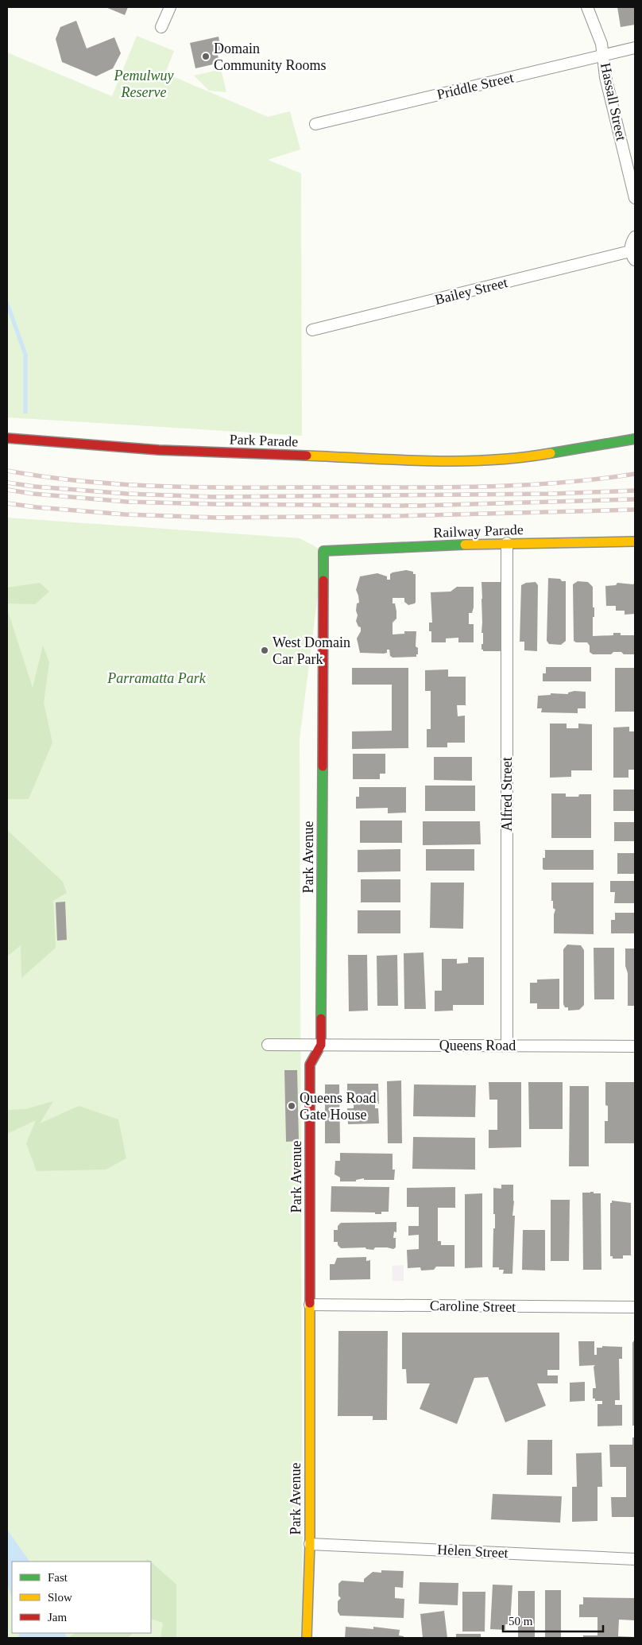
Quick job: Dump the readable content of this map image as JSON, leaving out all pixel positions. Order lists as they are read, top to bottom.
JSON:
{
  "streets": {
    "street": [
      "Priddle Street",
      "Hassall Street",
      "Bailey Street",
      "Park Parade",
      "Railway Parade",
      "Alfred Street",
      "Park Avenue",
      "Queens Road",
      "Caroline Street",
      "Helen Street"
    ]
  },
  "crossings": [
    ["Priddle Street", "Hassall Street"],
    ["Railway Parade", "Alfred Street"],
    ["Railway Parade", "Park Avenue"],
    ["Alfred Street", "Queens Road"],
    ["Park Avenue", "Queens Road"],
    ["Park Avenue", "Caroline Street"],
    ["Park Avenue", "Helen Street"]
  ],
  "parks": ["Pemulwuy Reserve", "Parramatta Park"],
  "places": ["Domain Community Rooms", "West Domain Car Park", "Queens Road Gate House"],
  "legend": ["Fast", "Slow", "Jam"],
  "scale_bar": "50 m"
}
